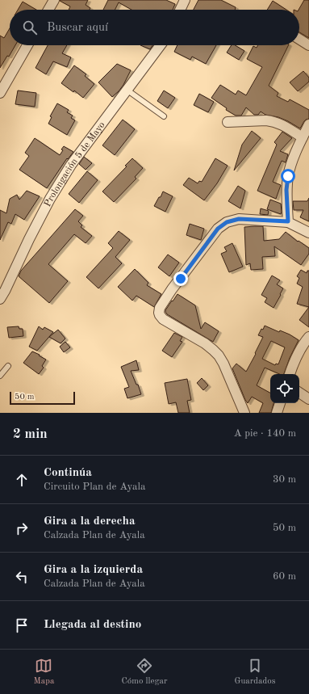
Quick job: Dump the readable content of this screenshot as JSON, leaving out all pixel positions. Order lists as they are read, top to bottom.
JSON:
{
  "streets": {
    "street": ["Prolongación 5 de Mayo"]
  },
  "scale_bar": "50 m",
  "page": {
    "search": "Buscar aquí",
    "scale": "50 m",
    "heading": ["2 min", "A pie · 140 m"],
    "list": [
      ["Continúa", "Circuito Plan de Ayala", "30 m"],
      ["Gira a la derecha", "Calzada Plan de Ayala", "50 m"],
      ["Gira a la izquierda", "Calzada Plan de Ayala", "60 m"],
      "Llegada al destino"
    ],
    "nav": ["Mapa", "Cómo llegar", "Guardados"]
  }
}
